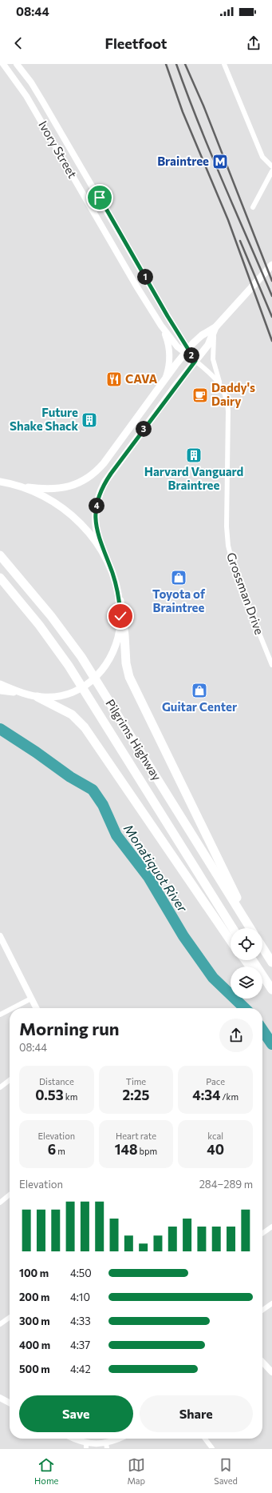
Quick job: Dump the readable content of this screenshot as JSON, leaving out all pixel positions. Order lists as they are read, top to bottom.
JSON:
{
  "streets": {
    "highway": ["Pilgrims Highway"],
    "street": ["Ivory Street", "Grossman Drive"]
  },
  "crossings": [
    ["Ivory Street", "Grossman Drive"]
  ],
  "water": ["Monatiquot River"],
  "places": {
    "metro station": ["Braintree"],
    "restaurant": ["CAVA"],
    "cafe": ["Daddy's Dairy"],
    "building": ["Future Shake Shack", "Harvard Vanguard Braintree"],
    "shop": ["Toyota of Braintree", "Guitar Center"]
  },
  "page": {
    "status": "08:44",
    "header": "Fleetfoot",
    "pins": [
      "1",
      "2",
      "3",
      "4"
    ],
    "heading": ["Morning run", "08:44"],
    "stats": [
      ["Distance", "0.53 km"],
      ["Time", "2:25"],
      ["Pace", "4:34 /km"],
      ["Elevation", "6 m"],
      ["Heart rate", "148 bpm"],
      ["kcal", "40"]
    ],
    "chart": ["Elevation", "284–289 m"],
    "list": [
      {
        "name": "100 m",
        "note": "4:50"
      },
      {
        "name": "200 m",
        "note": "4:10"
      },
      {
        "name": "300 m",
        "note": "4:33"
      },
      {
        "name": "400 m",
        "note": "4:37"
      },
      {
        "name": "500 m",
        "note": "4:42"
      }
    ],
    "buttons": ["Save", "Share"],
    "tabs": ["Home", "Map", "Saved"]
  }
}
